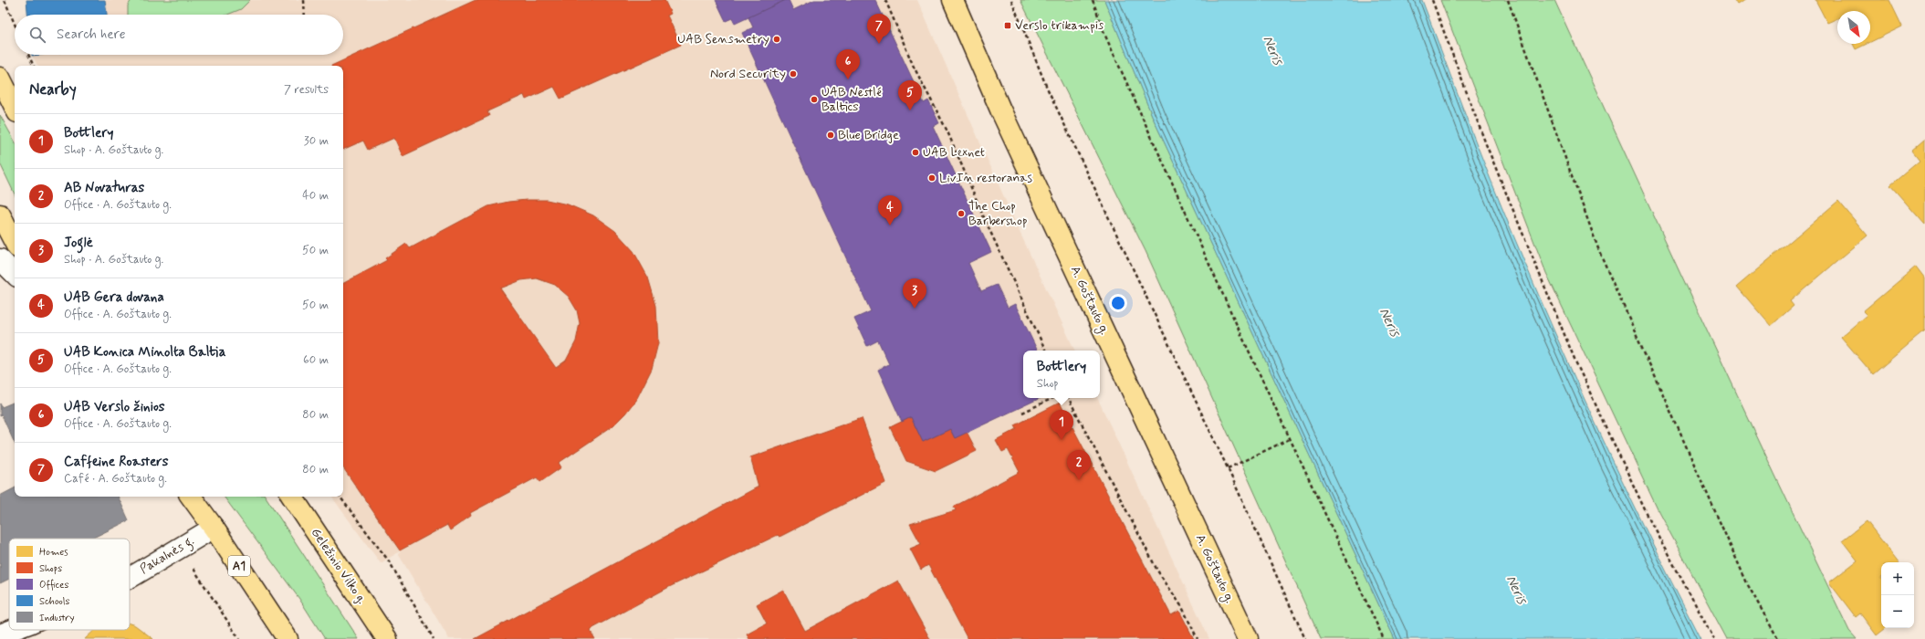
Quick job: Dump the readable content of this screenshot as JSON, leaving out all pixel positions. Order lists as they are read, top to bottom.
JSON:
{
  "streets": {
    "main road": ["A. Goštauto g.", "A1", "Geležinio Vilko g."],
    "street": ["Pakalnės g."]
  },
  "crossings": [
    ["Pakalnės g.", "A1"]
  ],
  "water": ["Neris"],
  "places": {
    "transit": ["Verslo trikampis"],
    "other": [
      "UAB Sensmetry",
      "Nord Security",
      "UAB Nestlé Baltics",
      "Blue Bridge",
      "UAB Lexnet",
      "LivIn restoranas",
      "The Chop Barbershop"
    ]
  },
  "legend": [
    "Homes",
    "Shops",
    "Offices",
    "Schools",
    "Industry"
  ],
  "north": "bottom right",
  "page": {
    "pins": [
      "7",
      "6",
      "5",
      "4",
      "3",
      "1",
      "2"
    ],
    "search": "Search here",
    "heading": ["Nearby", "7 results"],
    "list": [
      {
        "mark": "1",
        "name": "Bottlery",
        "note": "Shop · A. Goštauto g.",
        "value": "30 m"
      },
      {
        "mark": "2",
        "name": "AB Novaturas",
        "note": "Office · A. Goštauto g.",
        "value": "40 m"
      },
      {
        "mark": "3",
        "name": "Joglė",
        "note": "Shop · A. Goštauto g.",
        "value": "50 m"
      },
      {
        "mark": "4",
        "name": "UAB Gera dovana",
        "note": "Office · A. Goštauto g.",
        "value": "50 m"
      },
      {
        "mark": "5",
        "name": "UAB Konica Minolta Baltia",
        "note": "Office · A. Goštauto g.",
        "value": "60 m"
      },
      {
        "mark": "6",
        "name": "UAB Verslo žinios",
        "note": "Office · A. Goštauto g.",
        "value": "80 m"
      },
      {
        "mark": "7",
        "name": "Caffeine Roasters",
        "note": "Café · A. Goštauto g.",
        "value": "80 m"
      }
    ],
    "popup": ["Bottlery", "Shop"],
    "map_buttons": ["+", "−"]
  }
}
